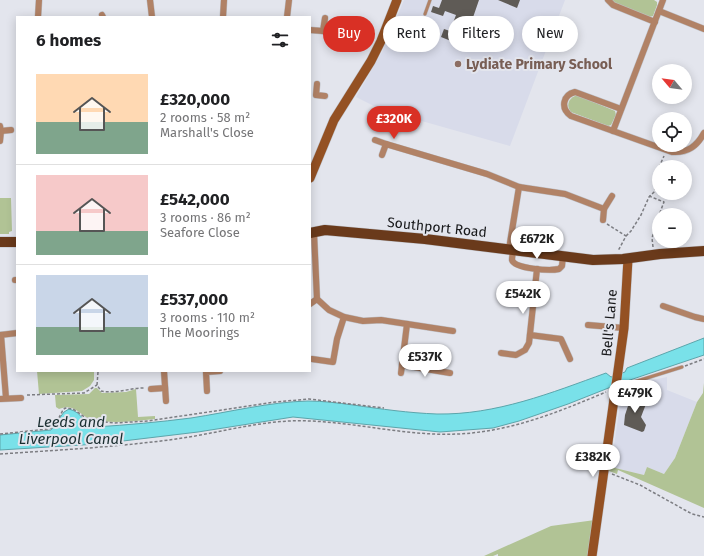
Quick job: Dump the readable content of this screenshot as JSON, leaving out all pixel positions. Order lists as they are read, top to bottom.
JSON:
{
  "streets": {
    "main road": ["Southport Road"],
    "street": ["Bell's Lane"]
  },
  "crossings": [
    ["Southport Road", "Bell's Lane"]
  ],
  "water": ["Leeds and Liverpool Canal"],
  "places": ["Lydiate Primary School"],
  "north": "top left",
  "page": {
    "chip": [
      "Buy",
      "Rent",
      "Filters",
      "New"
    ],
    "heading": "6 homes",
    "map_buttons": ["+", "−"],
    "list": [
      {
        "name": "£320,000",
        "note": "2 rooms · 58 m² · Marshall's Close"
      },
      {
        "name": "£542,000",
        "note": "3 rooms · 86 m² · Seafore Close"
      },
      {
        "name": "£537,000",
        "note": "3 rooms · 110 m² · The Moorings"
      }
    ],
    "price": [
      "£320K",
      "£672K",
      "£542K",
      "£537K",
      "£479K",
      "£382K"
    ]
  }
}
